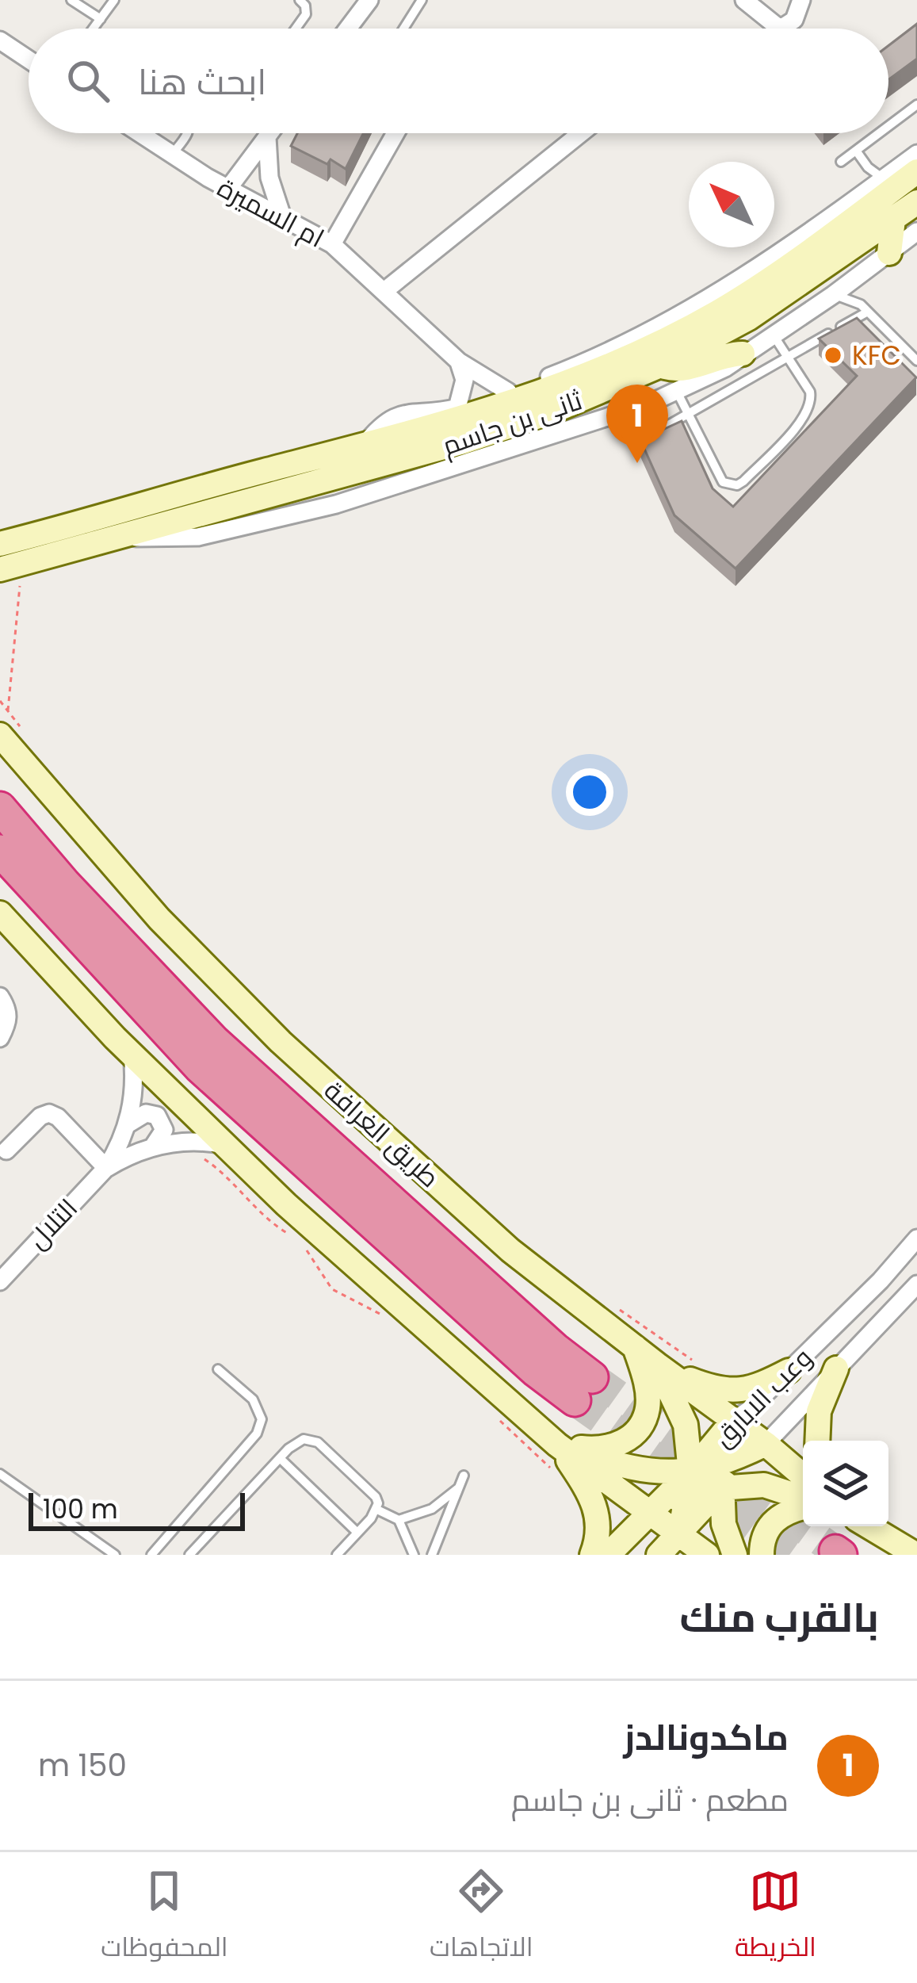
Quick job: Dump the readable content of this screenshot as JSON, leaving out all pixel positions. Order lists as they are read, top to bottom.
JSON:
{
  "streets": {
    "highway": ["طريق الغرافة"],
    "main road": ["ثانى بن جاسم", "وعب الابارق"],
    "street": ["ام السميرة", "التلال"]
  },
  "crossings": [
    ["ام السميرة", "ثانى بن جاسم"],
    ["طريق الغرافة", "وعب الابارق"]
  ],
  "places": ["KFC"],
  "scale_bar": "100 m",
  "north": "top left",
  "page": {
    "search": "ابحث هنا",
    "pins": "1",
    "scale": "100 m",
    "heading": "بالقرب منك",
    "list": [
      {
        "mark": "1",
        "name": "ماكدونالدز",
        "note": "مطعم · ثانى بن جاسم",
        "value": "150 m"
      }
    ],
    "nav": ["الخريطة", "الاتجاهات", "المحفوظات"]
  }
}
